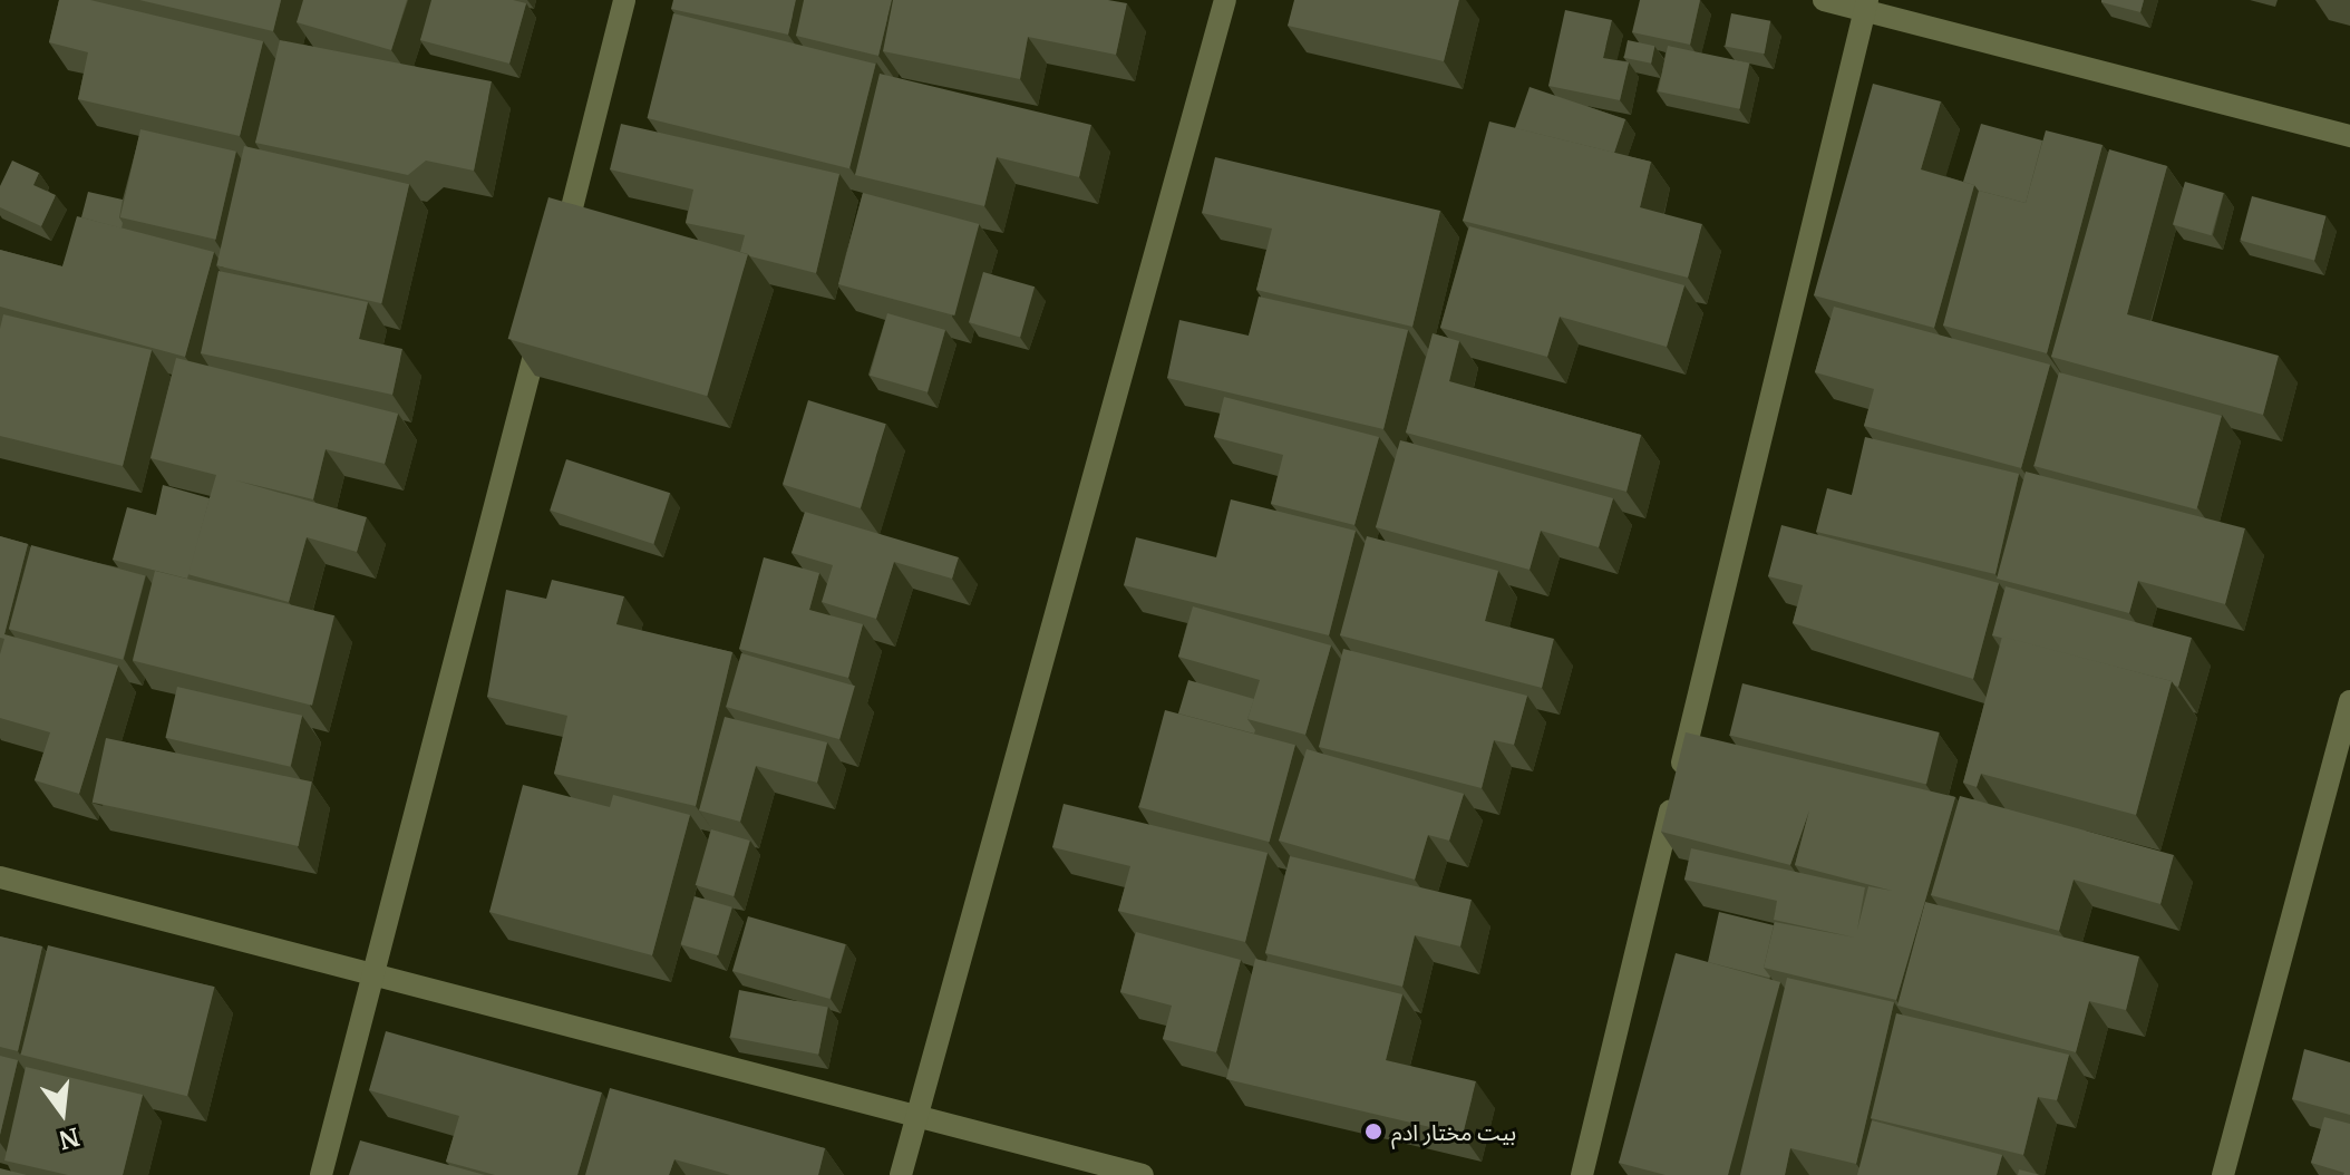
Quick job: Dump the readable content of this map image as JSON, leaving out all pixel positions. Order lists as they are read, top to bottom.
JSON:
{
  "places": ["بيت مختار ادم"],
  "north": "bottom"
}
